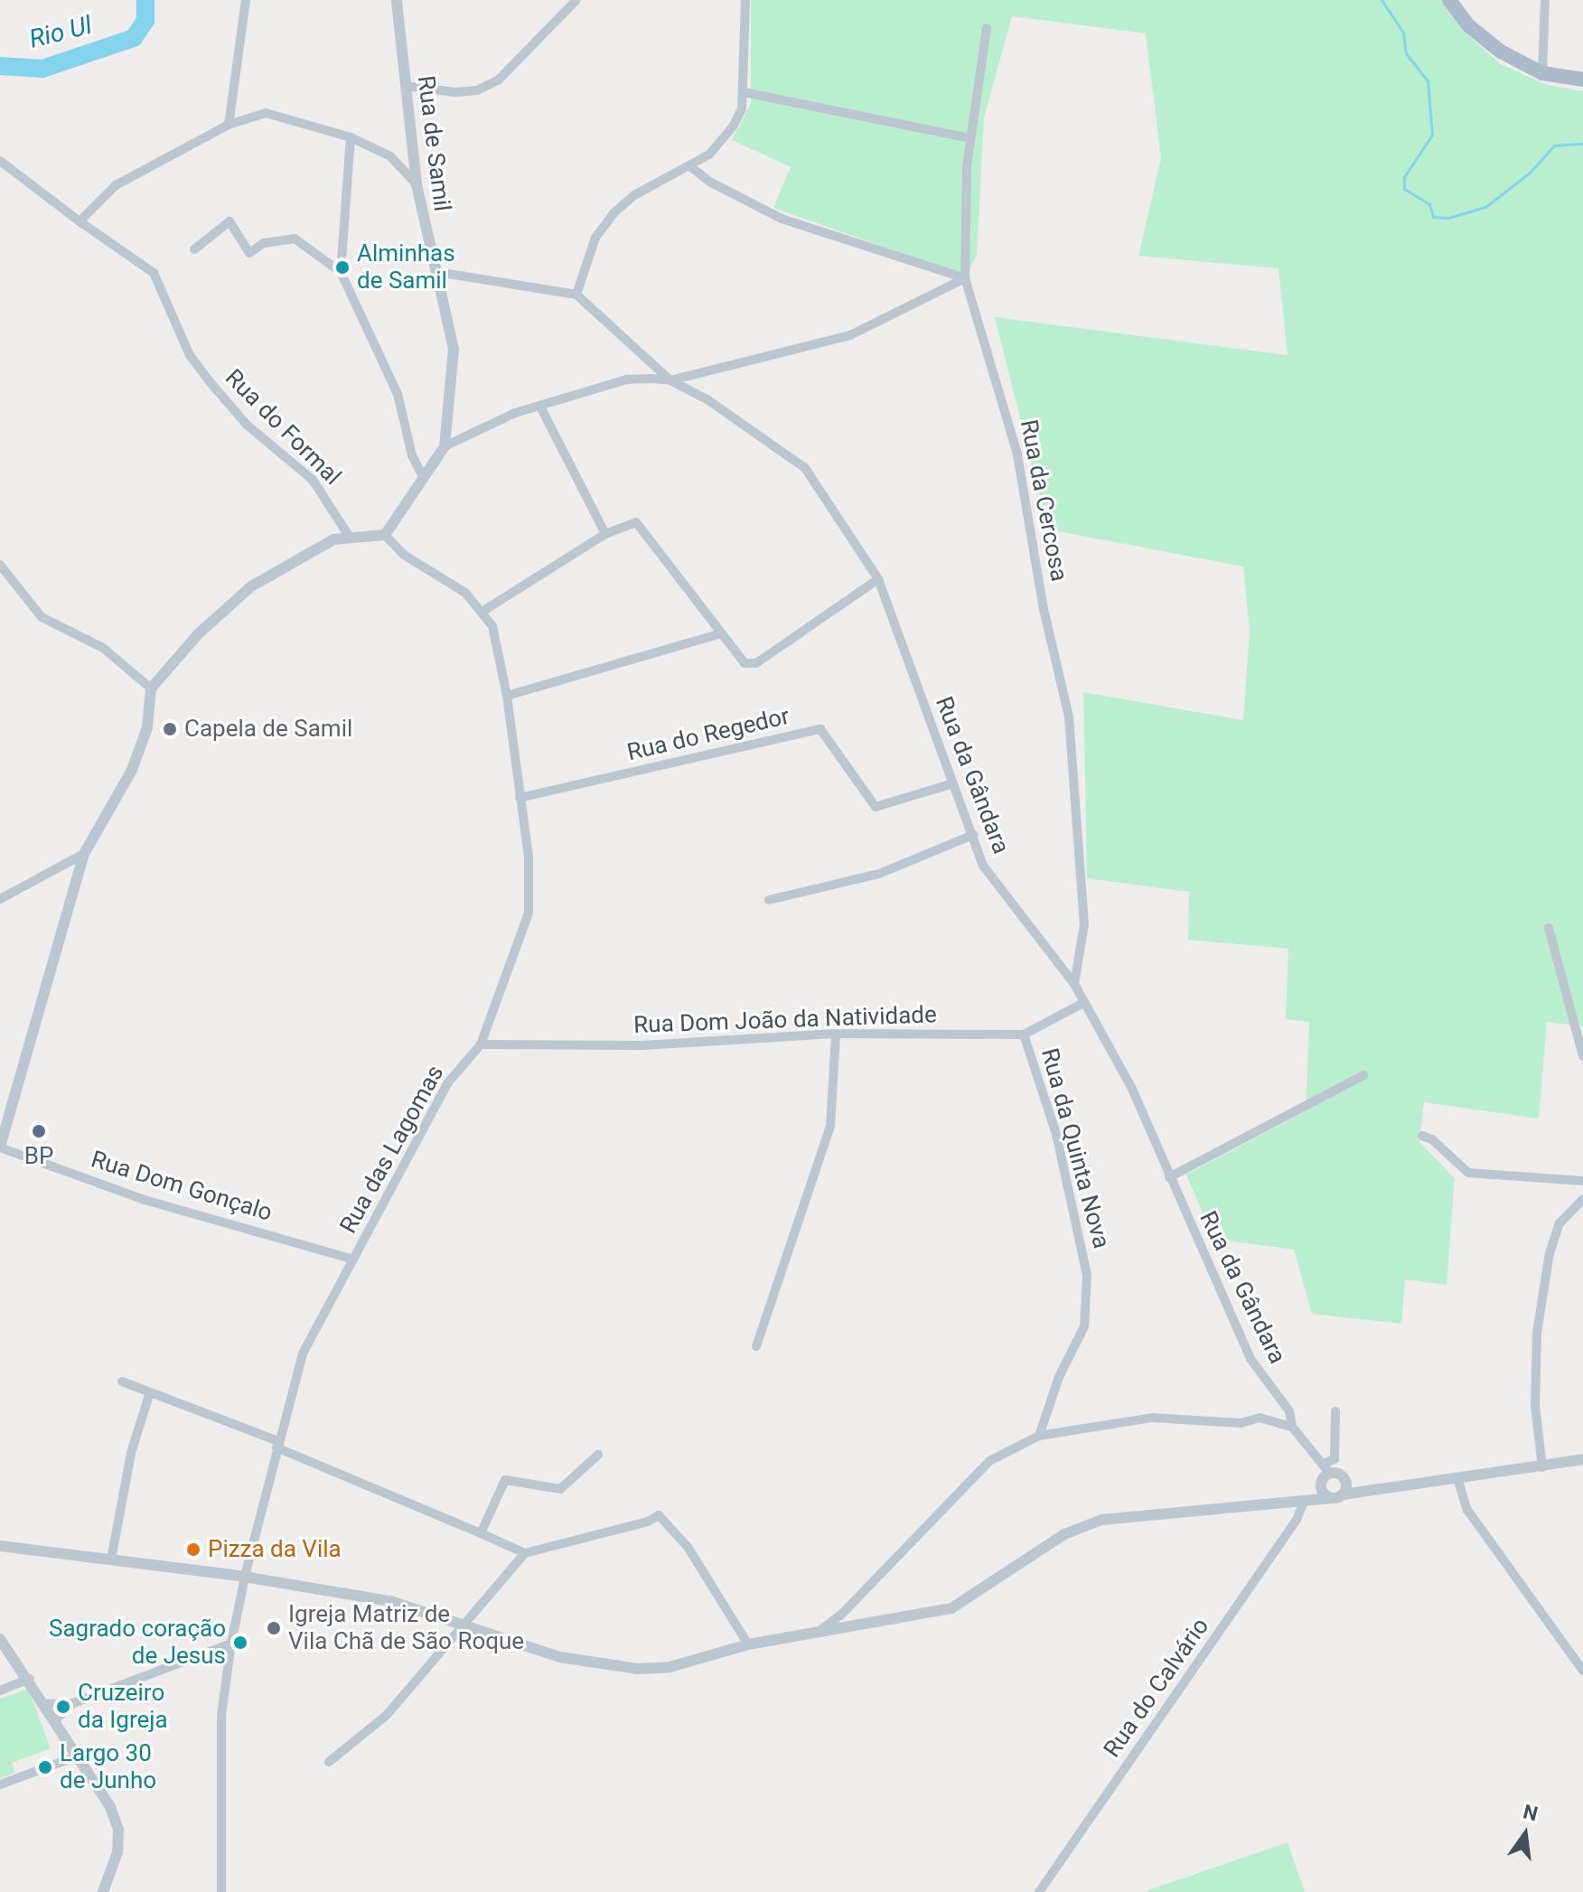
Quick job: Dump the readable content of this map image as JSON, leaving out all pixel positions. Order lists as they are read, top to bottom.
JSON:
{
  "streets": {
    "street": [
      "Rua de Samil",
      "Rua do Formal",
      "Rua da Cercosa",
      "Rua do Regedor",
      "Rua da Gândara",
      "Rua Dom João da Natividade",
      "Rua da Quinta Nova",
      "Rua das Lagomas",
      "Rua Dom Gonçalo",
      "Rua do Calvário"
    ]
  },
  "crossings": [
    ["Rua de Samil", "Rua da Gândara"],
    ["Rua de Samil", "Rua das Lagomas"],
    ["Rua da Cercosa", "Rua da Gândara"],
    ["Rua do Regedor", "Rua da Gândara"],
    ["Rua do Regedor", "Rua das Lagomas"],
    ["Rua da Gândara", "Rua Dom João da Natividade"],
    ["Rua Dom João da Natividade", "Rua da Quinta Nova"],
    ["Rua Dom João da Natividade", "Rua das Lagomas"],
    ["Rua das Lagomas", "Rua Dom Gonçalo"]
  ],
  "water": ["Rio Ul"],
  "places": [
    "Alminhas de Samil",
    "Capela de Samil",
    "BP",
    "Pizza da Vila",
    "Igreja Matriz de Vila Chã de São Roque",
    "Sagrado coração de Jesus",
    "Cruzeiro da Igreja",
    "Largo 30 de Junho"
  ],
  "north": "top"
}
